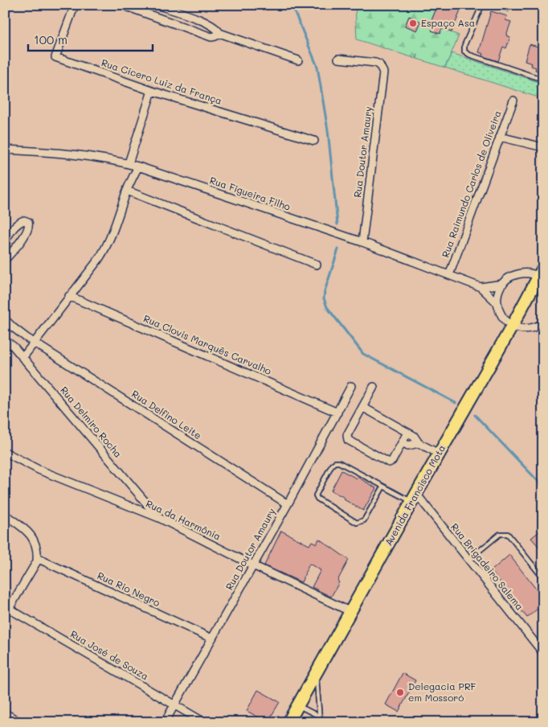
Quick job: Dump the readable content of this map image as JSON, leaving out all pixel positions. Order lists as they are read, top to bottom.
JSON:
{
  "streets": {
    "main road": ["Avenida Francisco Mota"],
    "street": [
      "Rua Cícero Luiz da França",
      "Rua Doutor Amaury",
      "Rua Raimundo Carlos de Oliveira",
      "Rua Figueira Filho",
      "Rua Clovis Marquês Carvalho",
      "Rua Delfino Leite",
      "Rua Delmiro Rocha",
      "Rua da Harmônia",
      "Rua Brigadeiro Salema",
      "Rua Rio Negro",
      "Rua José de Souza"
    ]
  },
  "crossings": [
    ["Rua Doutor Amaury", "Rua Figueira Filho"],
    ["Rua Doutor Amaury", "Rua Clovis Marquês Carvalho"],
    ["Rua Doutor Amaury", "Rua Delfino Leite"],
    ["Rua Doutor Amaury", "Rua da Harmônia"],
    ["Rua Doutor Amaury", "Rua Rio Negro"],
    ["Rua Doutor Amaury", "Rua José de Souza"],
    ["Rua Raimundo Carlos de Oliveira", "Rua Figueira Filho"],
    ["Rua Delmiro Rocha", "Rua da Harmônia"],
    ["Avenida Francisco Mota", "Rua da Harmônia"],
    ["Avenida Francisco Mota", "Rua Brigadeiro Salema"]
  ],
  "places": ["Espaço Asa", "Delegacia PRF em Mossoró"],
  "scale_bar": "100 m"
}
